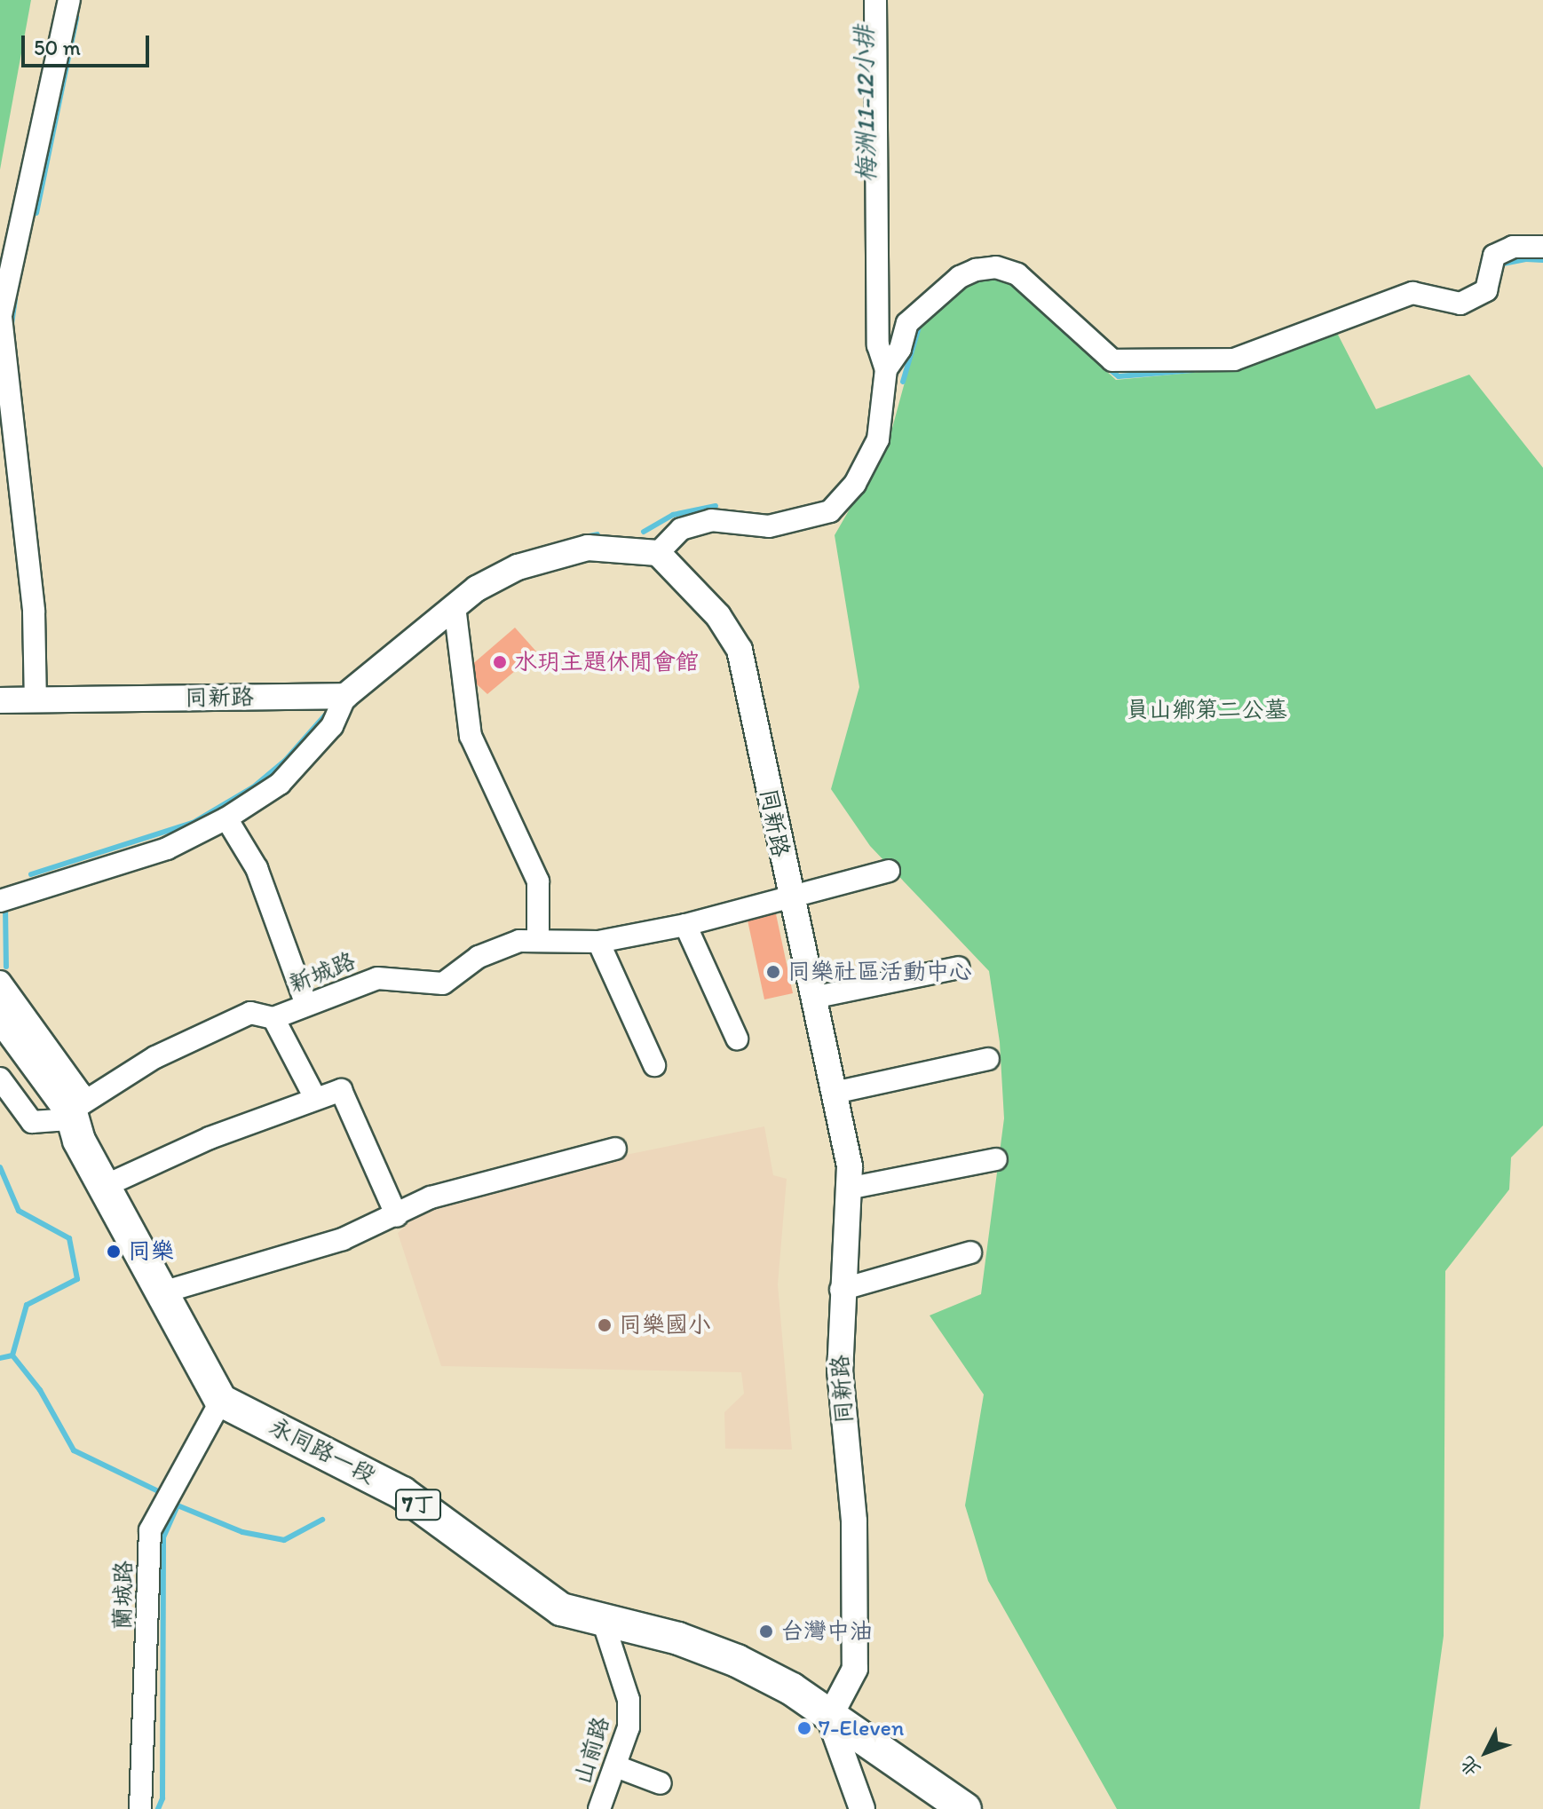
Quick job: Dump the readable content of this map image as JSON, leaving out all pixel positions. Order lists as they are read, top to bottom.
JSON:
{
  "streets": {
    "main road": ["永同路一段", "7丁"],
    "street": [
      "同新路",
      "新城路",
      "蘭城路",
      "山前路"
    ]
  },
  "crossings": [
    ["同新路", "新城路"],
    ["同新路", "永同路一段"],
    ["同新路", "7丁"],
    ["永同路一段", "7丁"],
    ["永同路一段", "蘭城路"],
    ["永同路一段", "山前路"]
  ],
  "water": ["梅洲11-12小排"],
  "parks": ["員山鄉第二公墓"],
  "places": [
    "水玥主題休閒會館",
    "同樂社區活動中心",
    "同樂",
    "同樂國小",
    "台灣中油",
    "7-Eleven"
  ],
  "scale_bar": "50 m",
  "north": "bottom left"
}
